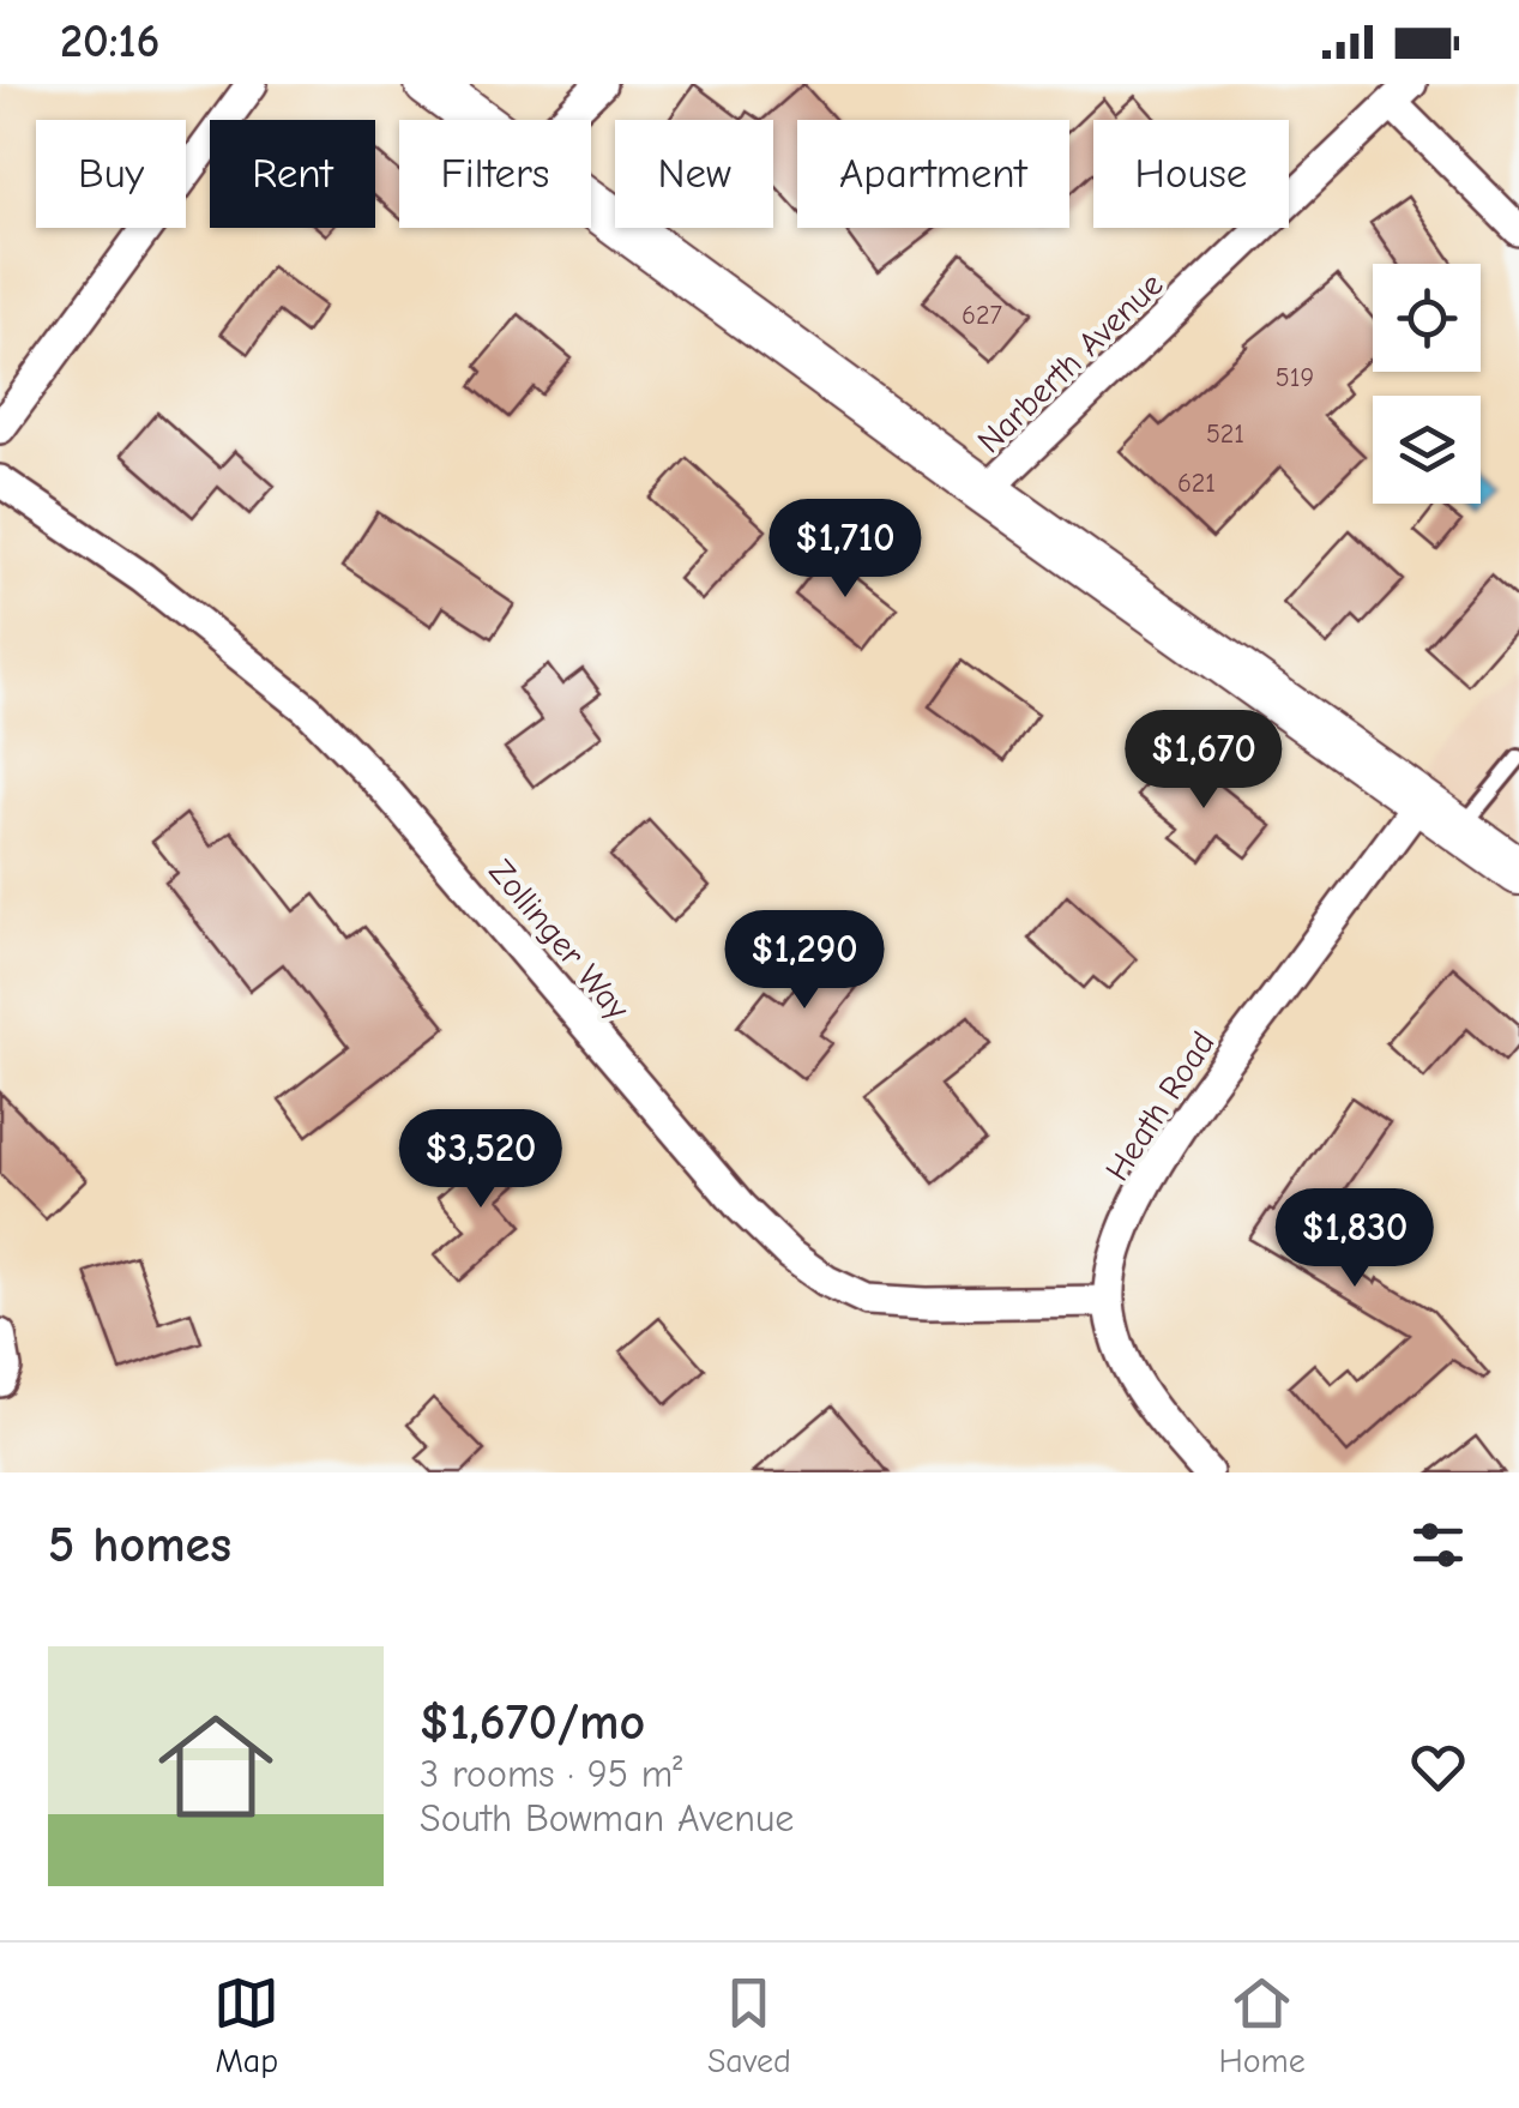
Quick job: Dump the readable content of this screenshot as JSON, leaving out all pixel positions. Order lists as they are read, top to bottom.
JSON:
{
  "streets": {
    "street": ["Narberth Avenue", "Zollinger Way", "Heath Road"]
  },
  "crossings": [
    ["Zollinger Way", "Heath Road"]
  ],
  "house_numbers": [
    "627",
    "519",
    "521",
    "621"
  ],
  "page": {
    "status": "20:16",
    "chip": [
      "Buy",
      "Rent",
      "Filters",
      "New",
      "Apartment",
      "House"
    ],
    "price": [
      "$1,710",
      "$1,670",
      "$1,290",
      "$3,520",
      "$1,830"
    ],
    "heading": "5 homes",
    "list": [
      {
        "name": "$1,670/mo",
        "note": "3 rooms · 95 m² · South Bowman Avenue"
      }
    ],
    "tabs": ["Map", "Saved", "Home"]
  }
}
